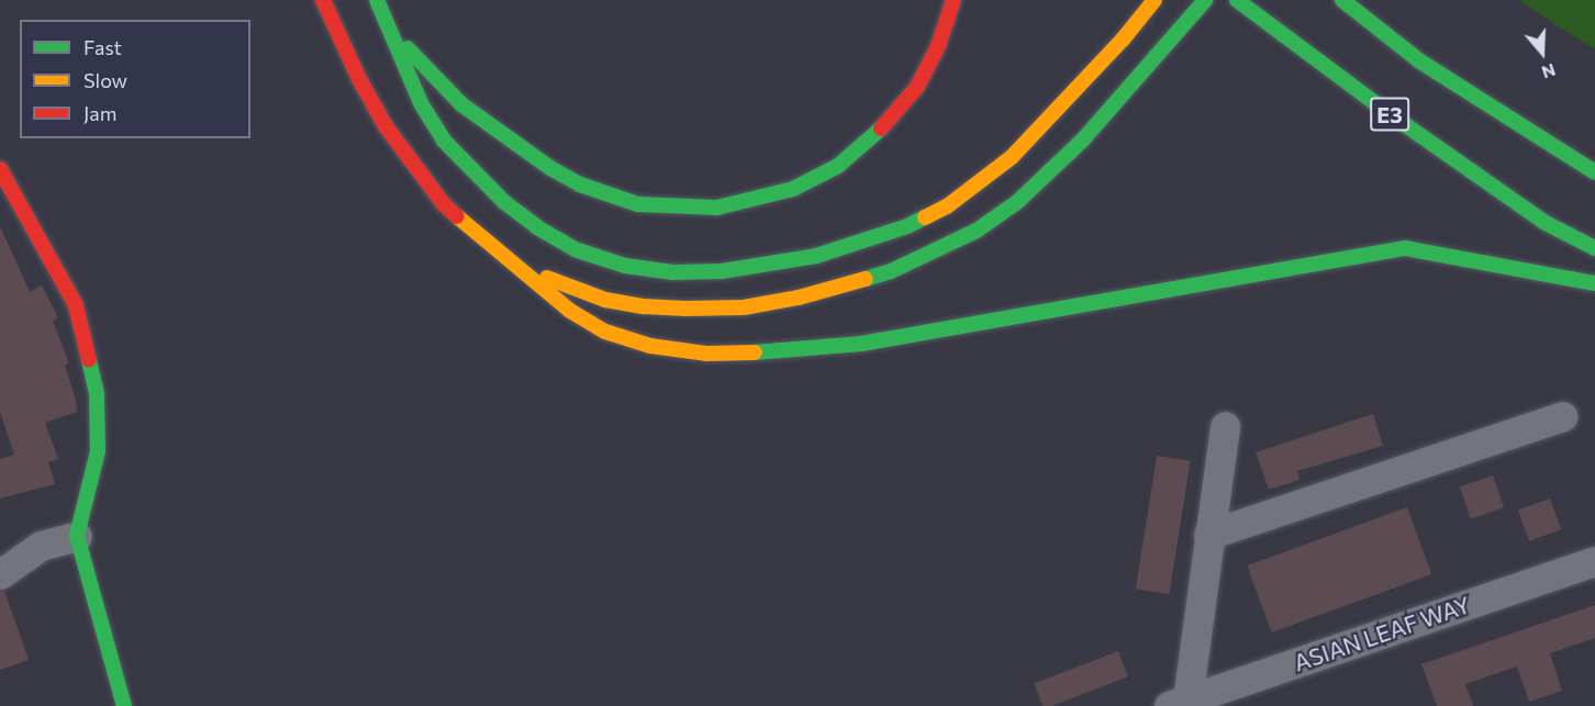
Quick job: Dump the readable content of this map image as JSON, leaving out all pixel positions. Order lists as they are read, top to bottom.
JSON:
{
  "streets": {
    "main road": ["E3"],
    "street": ["ASIAN LEAF WAY"]
  },
  "legend": ["Fast", "Slow", "Jam"],
  "north": "bottom"
}
